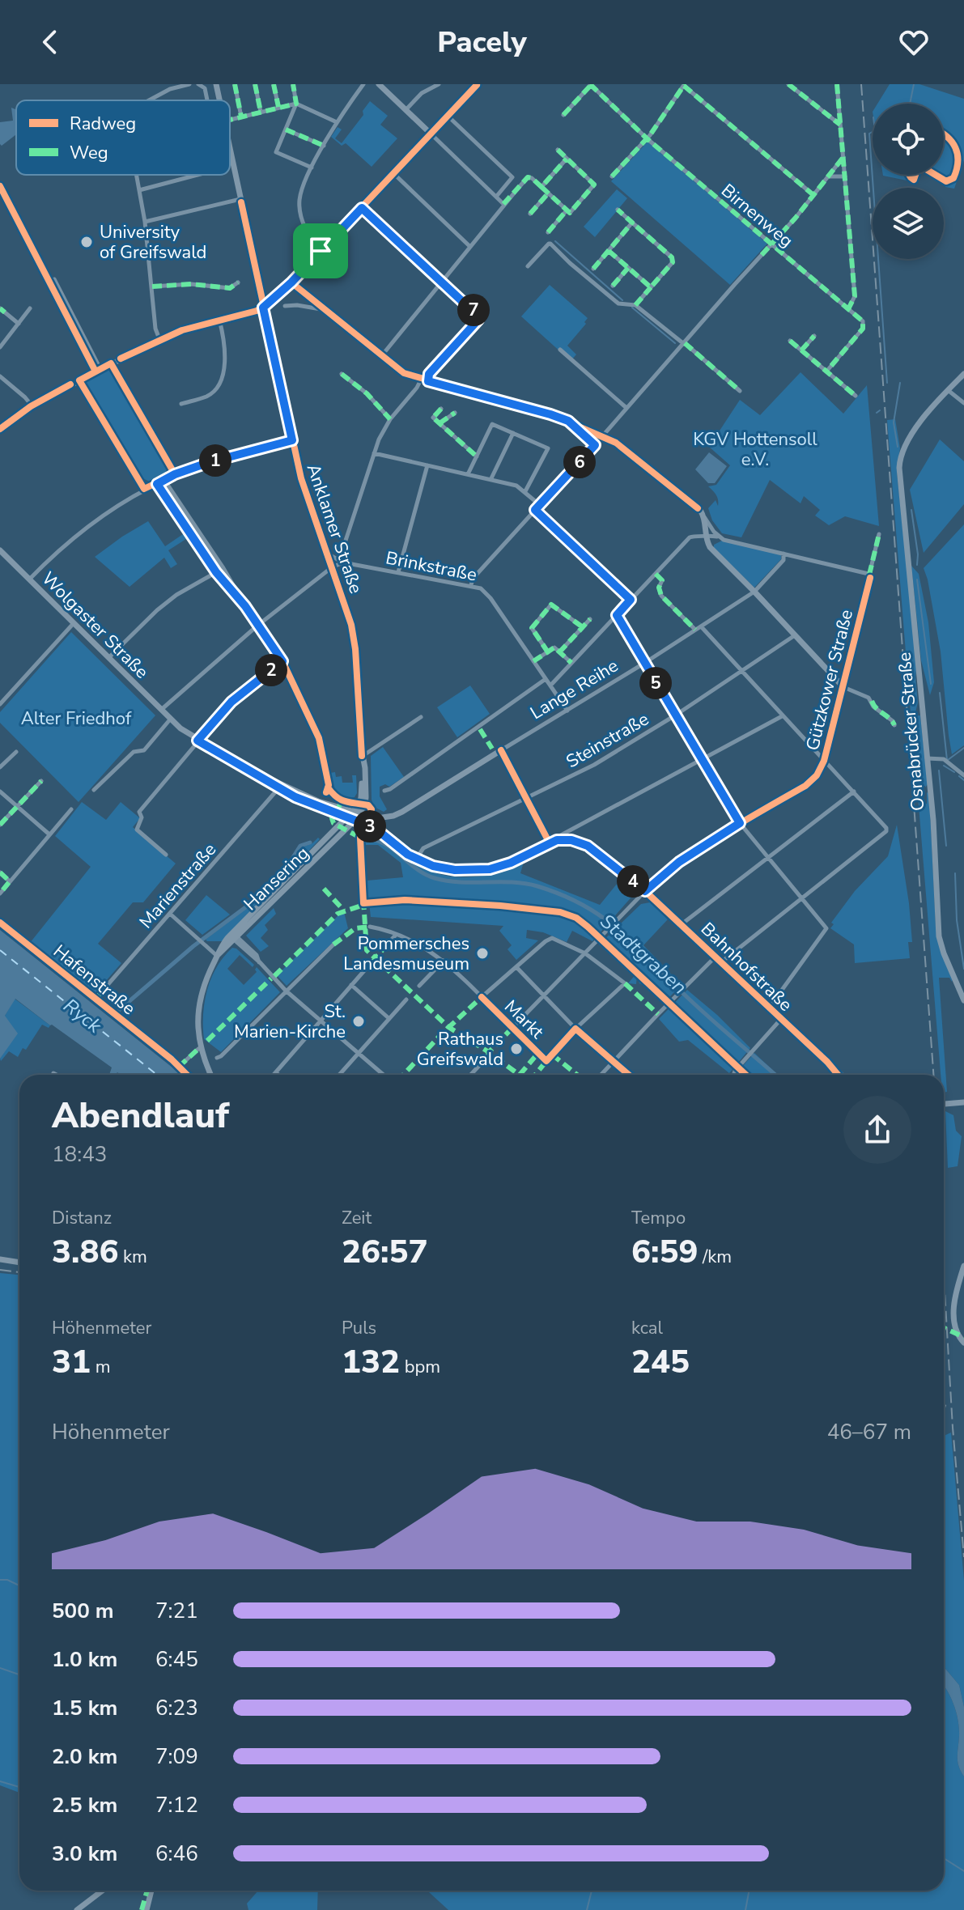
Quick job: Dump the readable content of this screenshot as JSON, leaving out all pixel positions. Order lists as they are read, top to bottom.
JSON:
{
  "streets": {
    "main road": [
      "Anklamer Straße",
      "Wolgaster Straße",
      "Gützkower Straße",
      "Lange Reihe",
      "Osnabrücker Straße",
      "Hansering",
      "Bahnhofstraße"
    ],
    "street": [
      "Birnenweg",
      "Brinkstraße",
      "Steinstraße",
      "Marienstraße",
      "Hafenstraße",
      "Markt"
    ]
  },
  "crossings": [
    ["Anklamer Straße", "Brinkstraße"],
    ["Anklamer Straße", "Wolgaster Straße"],
    ["Anklamer Straße", "Lange Reihe"],
    ["Anklamer Straße", "Hansering"],
    ["Brinkstraße", "Lange Reihe"],
    ["Wolgaster Straße", "Lange Reihe"],
    ["Wolgaster Straße", "Steinstraße"],
    ["Wolgaster Straße", "Hansering"],
    ["Wolgaster Straße", "Marienstraße"],
    ["Wolgaster Straße", "Bahnhofstraße"],
    ["Gützkower Straße", "Bahnhofstraße"],
    ["Lange Reihe", "Hansering"],
    ["Marienstraße", "Hafenstraße"]
  ],
  "water": ["Stadtgraben", "Ryck"],
  "parks": ["KGV Hottensoll e.V.", "Alter Friedhof"],
  "places": [
    "University of Greifswald",
    "Pommersches Landesmuseum",
    "St. Marien-Kirche",
    "Rathaus Greifswald"
  ],
  "legend": ["Radweg", "Weg"],
  "page": {
    "header": "Pacely",
    "pins": [
      "7",
      "1",
      "6",
      "2",
      "5",
      "3",
      "4"
    ],
    "heading": ["Abendlauf", "18:43"],
    "stats": [
      ["Distanz", "3.86 km"],
      ["Zeit", "26:57"],
      ["Tempo", "6:59 /km"],
      ["Höhenmeter", "31 m"],
      ["Puls", "132 bpm"],
      ["kcal", "245"]
    ],
    "chart": ["Höhenmeter", "46–67 m"],
    "list": [
      {
        "name": "500 m",
        "note": "7:21"
      },
      {
        "name": "1.0 km",
        "note": "6:45"
      },
      {
        "name": "1.5 km",
        "note": "6:23"
      },
      {
        "name": "2.0 km",
        "note": "7:09"
      },
      {
        "name": "2.5 km",
        "note": "7:12"
      },
      {
        "name": "3.0 km",
        "note": "6:46"
      }
    ]
  }
}
